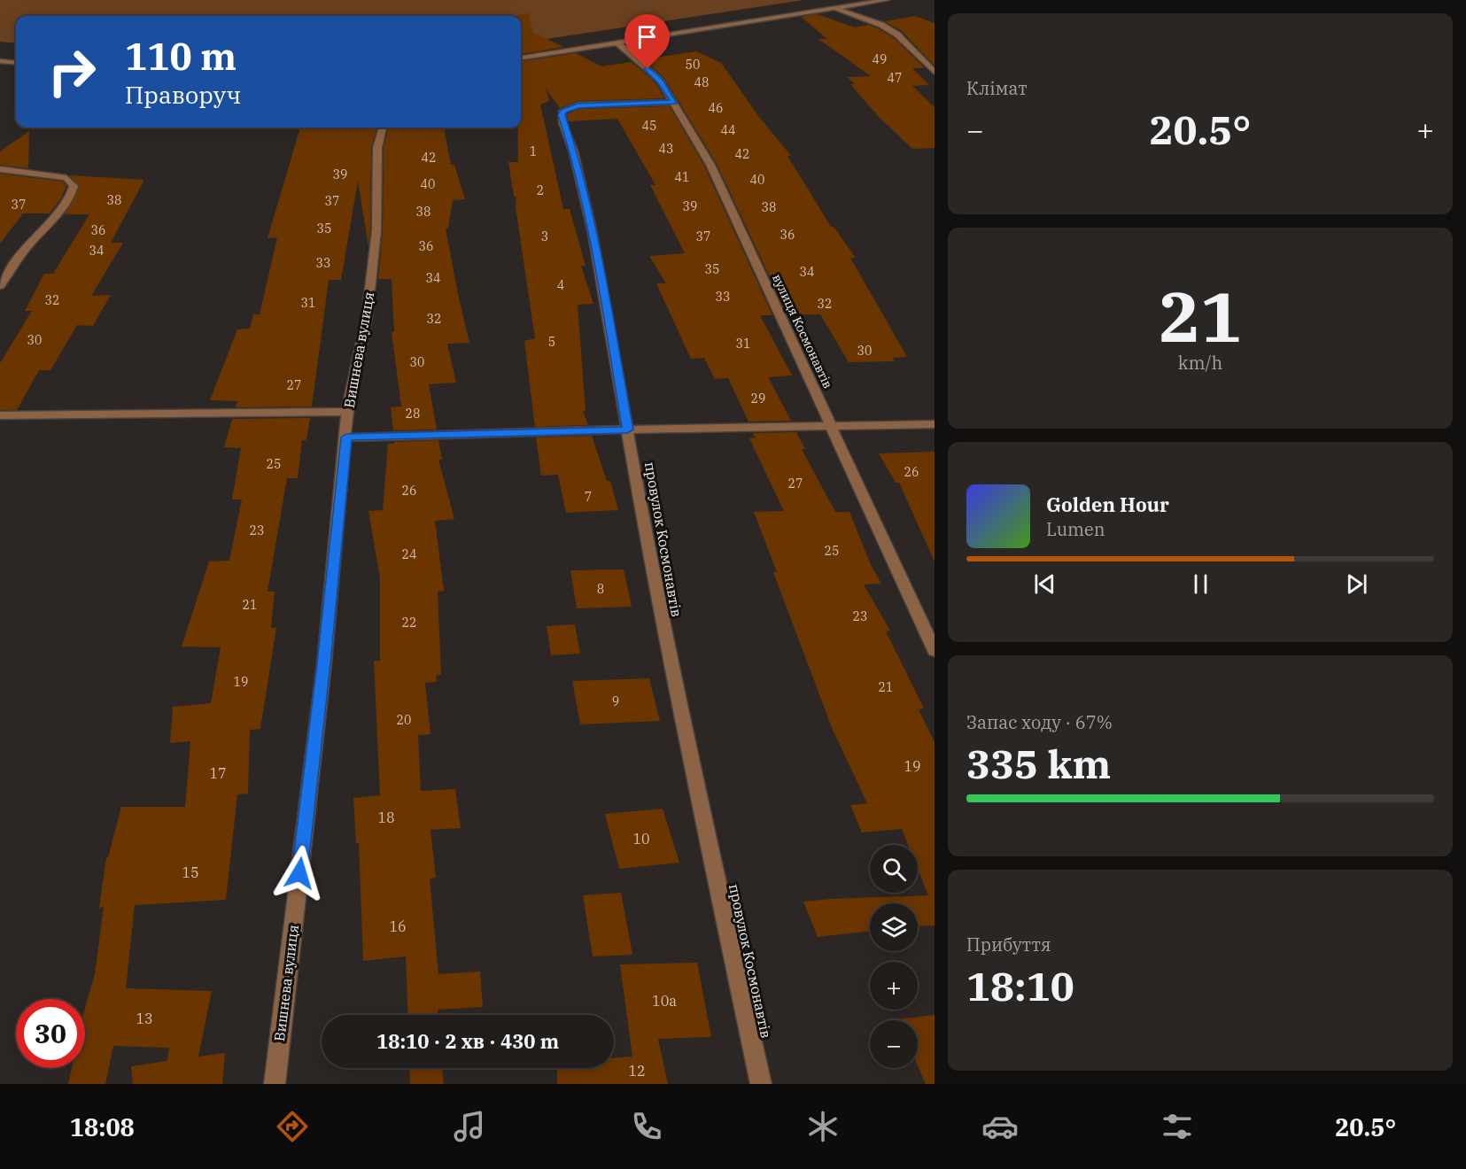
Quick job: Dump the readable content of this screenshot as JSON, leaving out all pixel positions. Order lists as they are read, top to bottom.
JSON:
{
  "streets": {
    "street": ["вулиця Космонавтів", "Вишнева вулиця", "провулок Космонавтів"]
  },
  "crossings": [
    ["вулиця Космонавтів", "провулок Космонавтів"]
  ],
  "house_numbers": [
    "49",
    "50",
    "47",
    "48",
    "46",
    "45",
    "44",
    "43",
    "1",
    "42",
    "42",
    "39",
    "41",
    "40",
    "40",
    "2",
    "38",
    "37",
    "37",
    "39",
    "38",
    "38",
    "35",
    "36",
    "36",
    "3",
    "37",
    "36",
    "34",
    "33",
    "35",
    "34",
    "34",
    "4",
    "33",
    "32",
    "31",
    "32",
    "32",
    "30",
    "5",
    "31",
    "30",
    "30",
    "27",
    "29",
    "28",
    "25",
    "26",
    "27",
    "26",
    "7",
    "23",
    "25",
    "24",
    "8",
    "21",
    "23",
    "22",
    "19",
    "21",
    "9",
    "20",
    "19",
    "17",
    "18",
    "10",
    "15",
    "16",
    "10а",
    "13",
    "12"
  ],
  "page": {
    "tile": [
      "Клімат",
      ["21", "km/h"],
      ["Запас ходу · 67%", "335 km"],
      ["Прибуття", "18:10"]
    ],
    "turn": ["110 m", "Праворуч"],
    "heat": ["−", "20.5°", "+"],
    "song": ["Golden Hour", "Lumen"],
    "map_buttons": ["+", "−"],
    "limit": "30",
    "trip": "18:10 · 2 хв · 430 m",
    "tabs": ["18:08", "20.5°"]
  }
}
